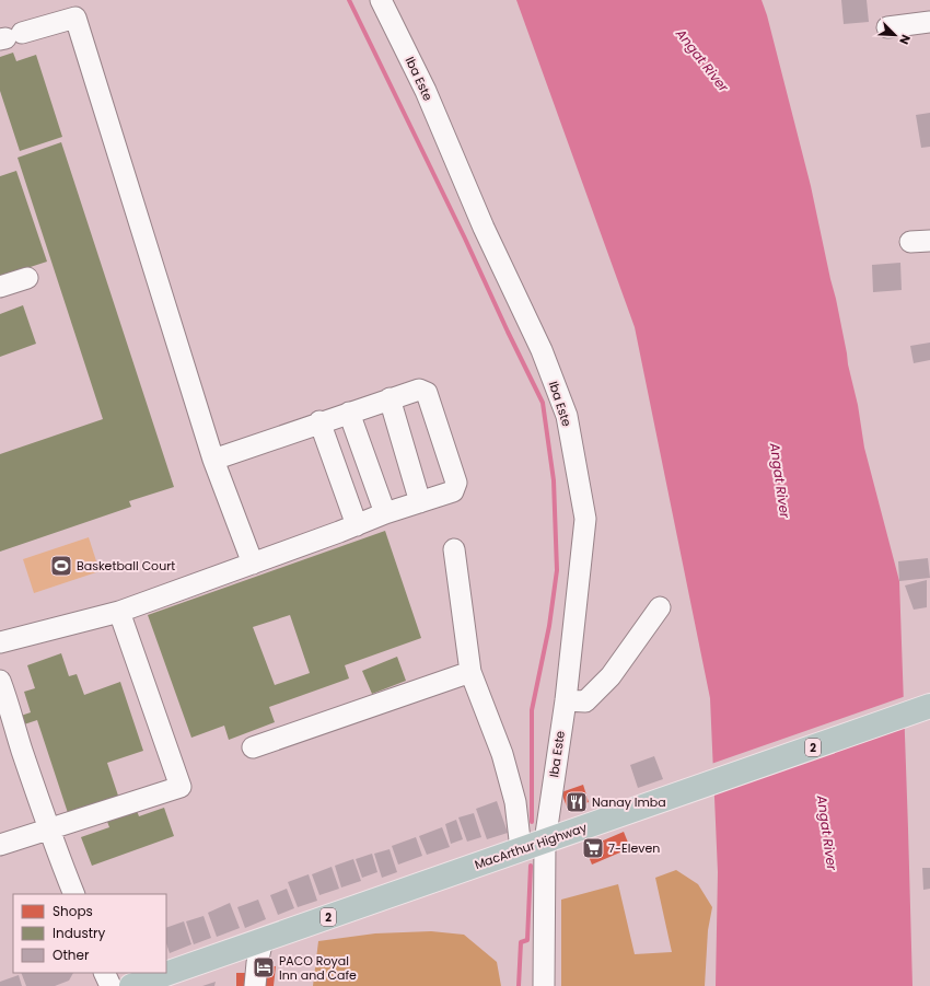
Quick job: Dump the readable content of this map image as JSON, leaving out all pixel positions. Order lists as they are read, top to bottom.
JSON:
{
  "streets": {
    "highway": ["2", "MacArthur Highway"],
    "street": ["Iba Este"]
  },
  "crossings": [
    ["Iba Este", "MacArthur Highway"]
  ],
  "water": ["Angat River"],
  "places": {
    "sports": ["Basketball Court"],
    "restaurant": ["Nanay Imba"],
    "supermarket": ["7-Eleven"],
    "hotel": ["PACO Royal Inn and Cafe"]
  },
  "legend": ["Shops", "Industry", "Other"],
  "north": "bottom right"
}
